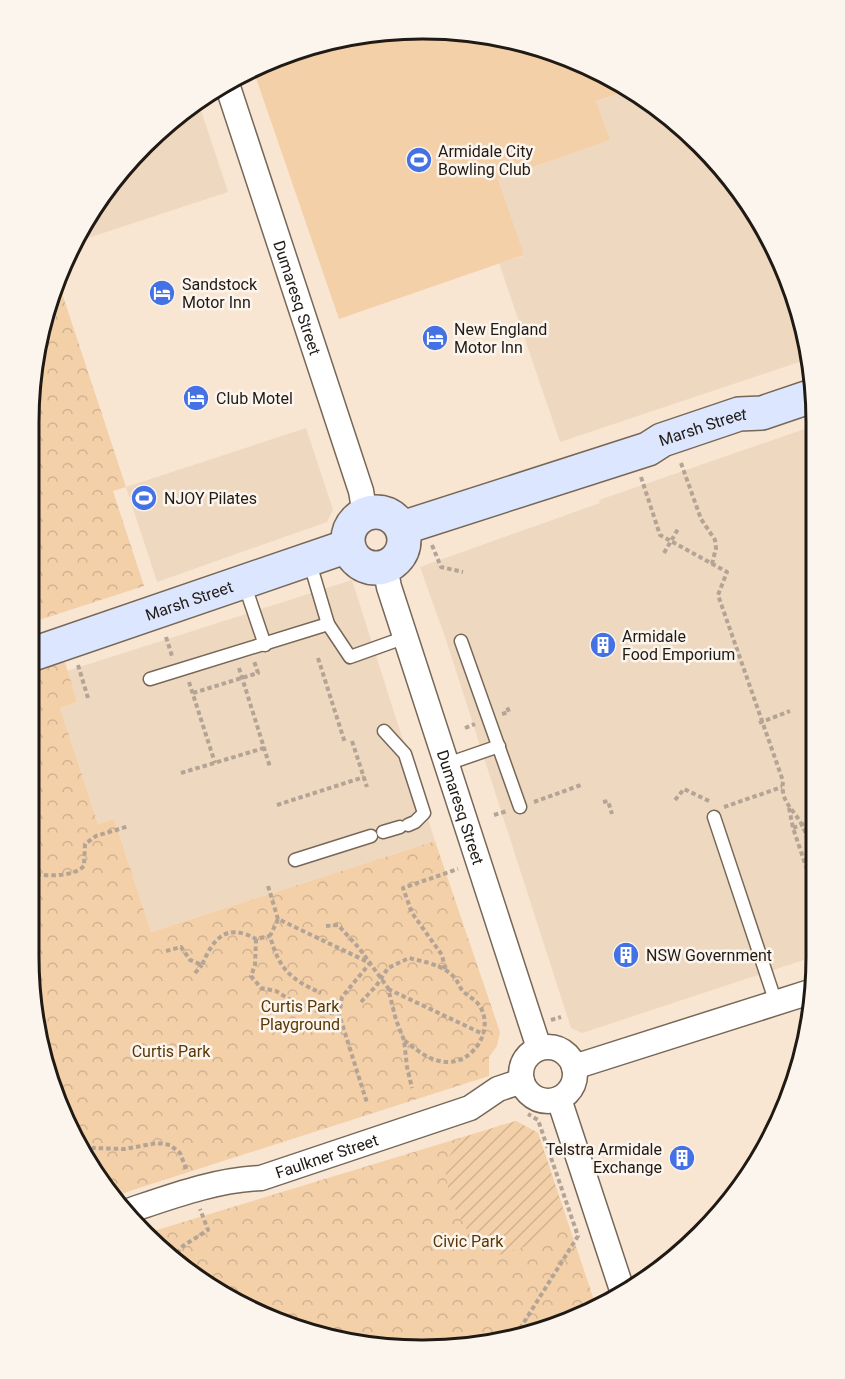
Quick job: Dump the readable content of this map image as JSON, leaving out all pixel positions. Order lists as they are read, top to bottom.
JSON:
{
  "streets": {
    "main road": ["Marsh Street"],
    "street": ["Dumaresq Street", "Faulkner Street"]
  },
  "crossings": [
    ["Dumaresq Street", "Marsh Street"],
    ["Dumaresq Street", "Faulkner Street"]
  ],
  "parks": ["Curtis Park Playground", "Curtis Park", "Civic Park"],
  "places": {
    "sports": ["Armidale City Bowling Club", "NJOY Pilates"],
    "hotel": ["Sandstock Motor Inn", "New England Motor Inn", "Club Motel"],
    "building": ["Armidale Food Emporium", "NSW Government", "Telstra Armidale Exchange"]
  }
}
